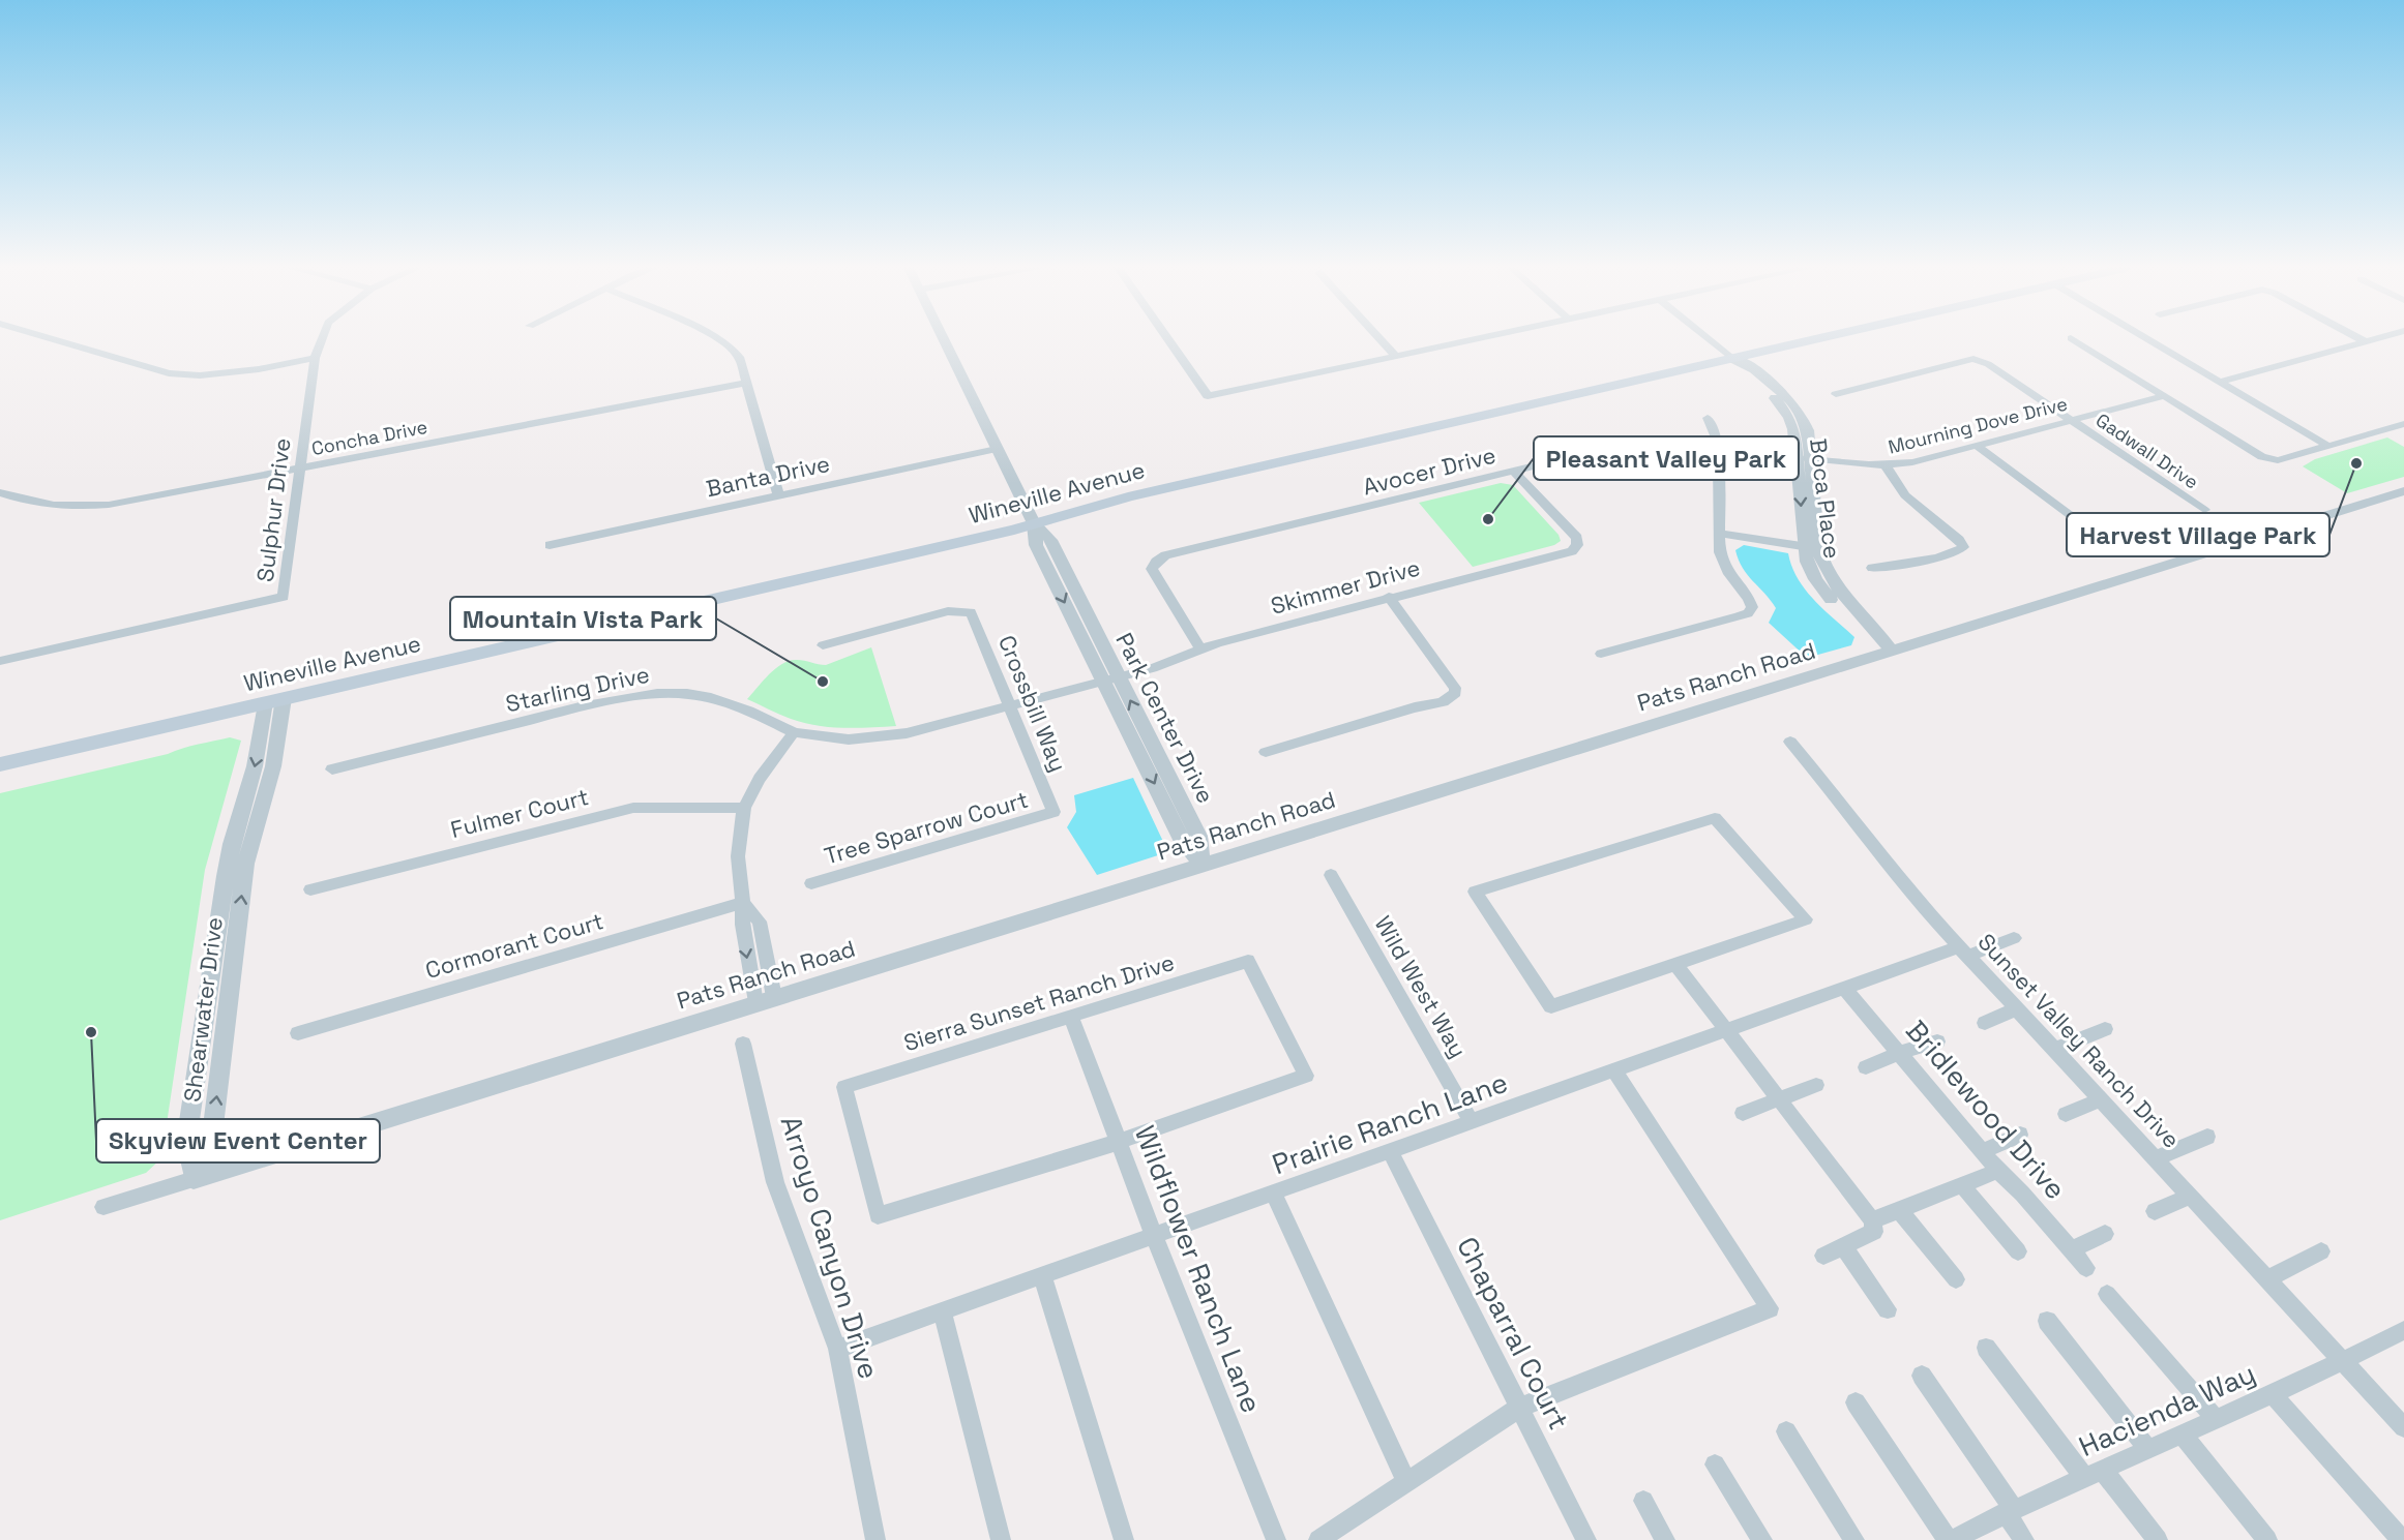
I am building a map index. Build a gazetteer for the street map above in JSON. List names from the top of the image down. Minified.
{"streets":{"main road":["Wineville Avenue"],"street":["Mourning Dove Drive","Concha Drive","Gadwall Drive","Avocer Drive","Banta Drive","Boca Place","Sulphur Drive","Skimmer Drive","Pats Ranch Road","Starling Drive","Crossbill Way","Park Center Drive","Fulmer Court","Tree Sparrow Court","Cormorant Court","Wild West Way","Sierra Sunset Ranch Drive","Shearwater Drive","Sunset Valley Ranch Drive","Bridlewood Drive","Prairie Ranch Lane","Arroyo Canyon Drive","Wildflower Ranch Lane","Chaparral Court","Hacienda Way"]},"crossings":[["Mourning Dove Drive","Gadwall Drive"],["Mourning Dove Drive","Boca Place"],["Concha Drive","Sulphur Drive"],["Avocer Drive","Skimmer Drive"],["Banta Drive","Park Center Drive"],["Wineville Avenue","Boca Place"],["Wineville Avenue","Park Center Drive"],["Wineville Avenue","Shearwater Drive"],["Boca Place","Pats Ranch Road"],["Skimmer Drive","Starling Drive"],["Skimmer Drive","Park Center Drive"],["Pats Ranch Road","Park Center Drive"],["Pats Ranch Road","Shearwater Drive"],["Starling Drive","Crossbill Way"],["Starling Drive","Park Center Drive"],["Crossbill Way","Tree Sparrow Court"],["Wild West Way","Prairie Ranch Lane"],["Sierra Sunset Ranch Drive","Wildflower Ranch Lane"],["Sunset Valley Ranch Drive","Prairie Ranch Lane"],["Sunset Valley Ranch Drive","Hacienda Way"],["Bridlewood Drive","Prairie Ranch Lane"],["Prairie Ranch Lane","Arroyo Canyon Drive"],["Prairie Ranch Lane","Wildflower Ranch Lane"],["Prairie Ranch Lane","Chaparral Court"]],"places":["Harvest Village Park","Pleasant Valley Park","Mountain Vista Park","Skyview Event Center"]}
